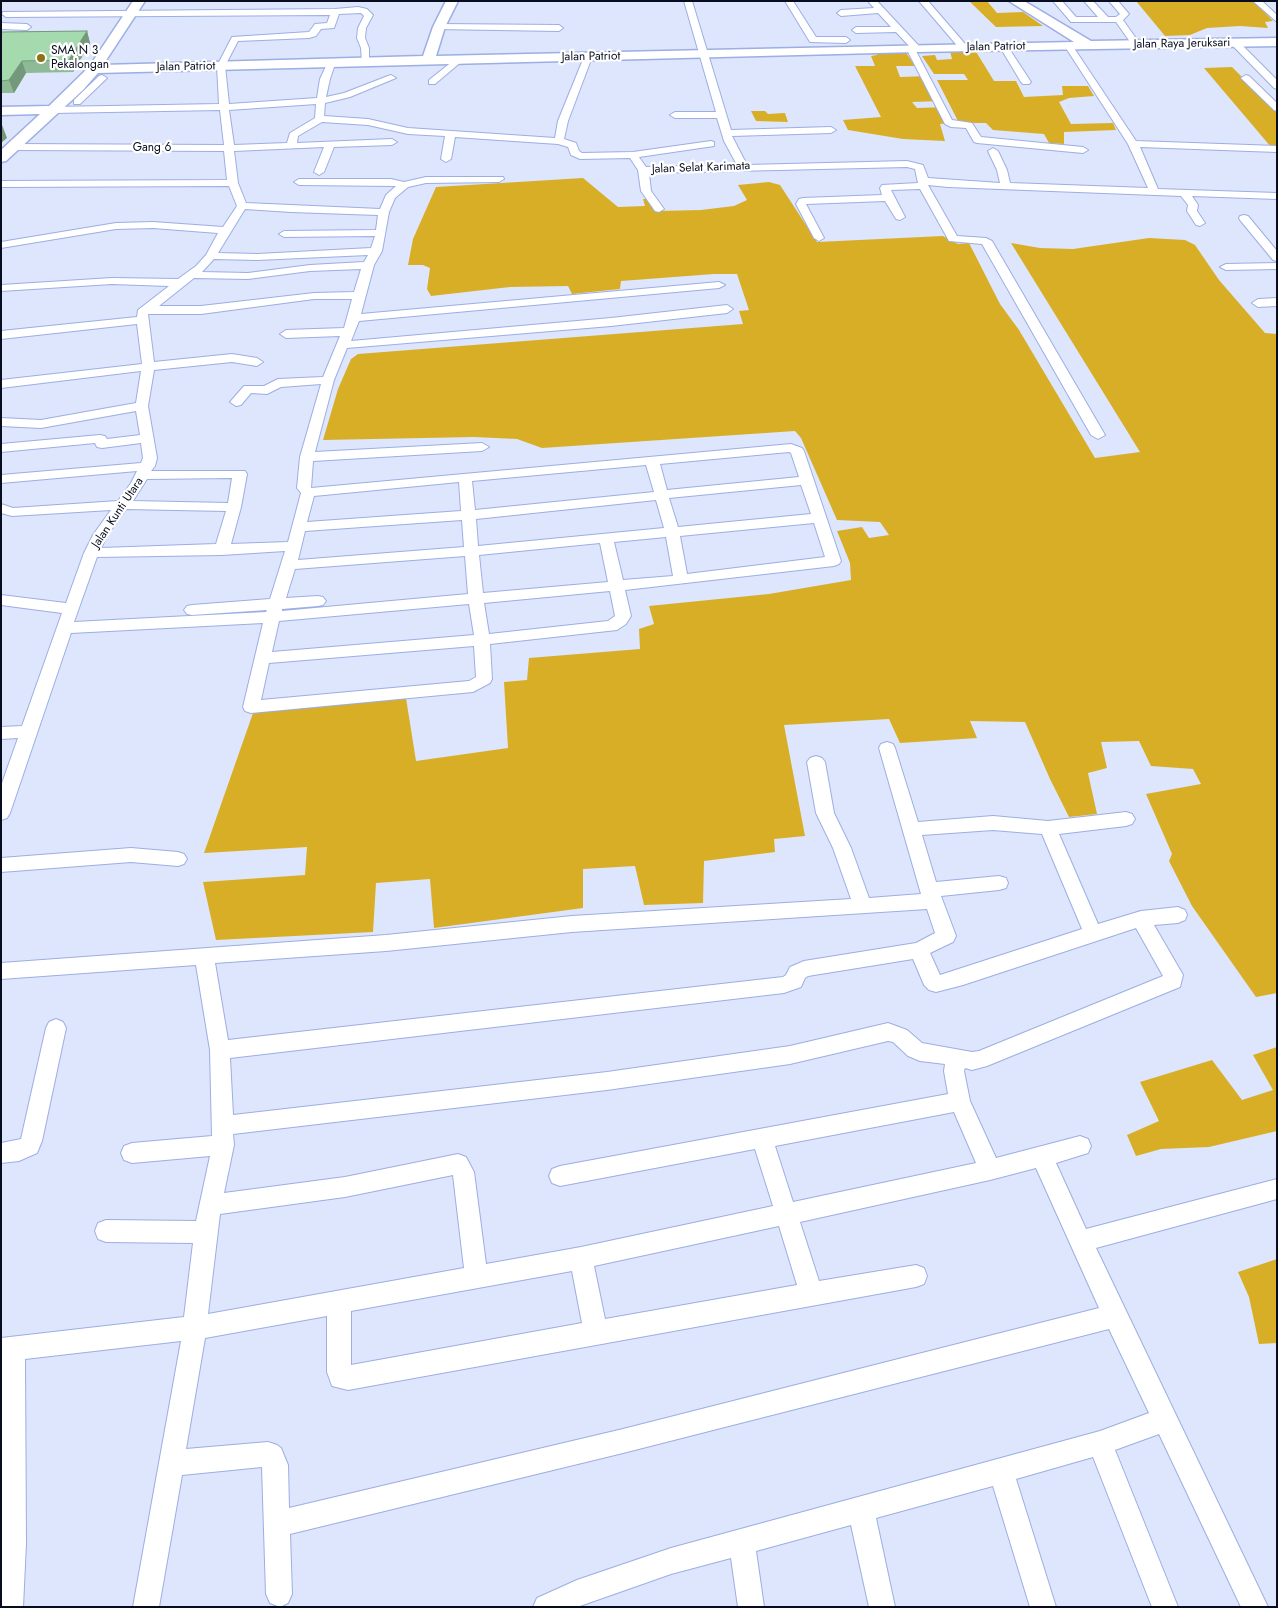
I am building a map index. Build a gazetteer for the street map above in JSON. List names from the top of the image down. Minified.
{"streets":{"street":["Jalan Raya Jeruksari","Jalan Patriot","Gang 6","Jalan Selat Karimata","Jalan Kunti Utara"]},"crossings":[["Jalan Raya Jeruksari","Jalan Patriot"]],"places":["SMA N 3 Pekalongan"]}
